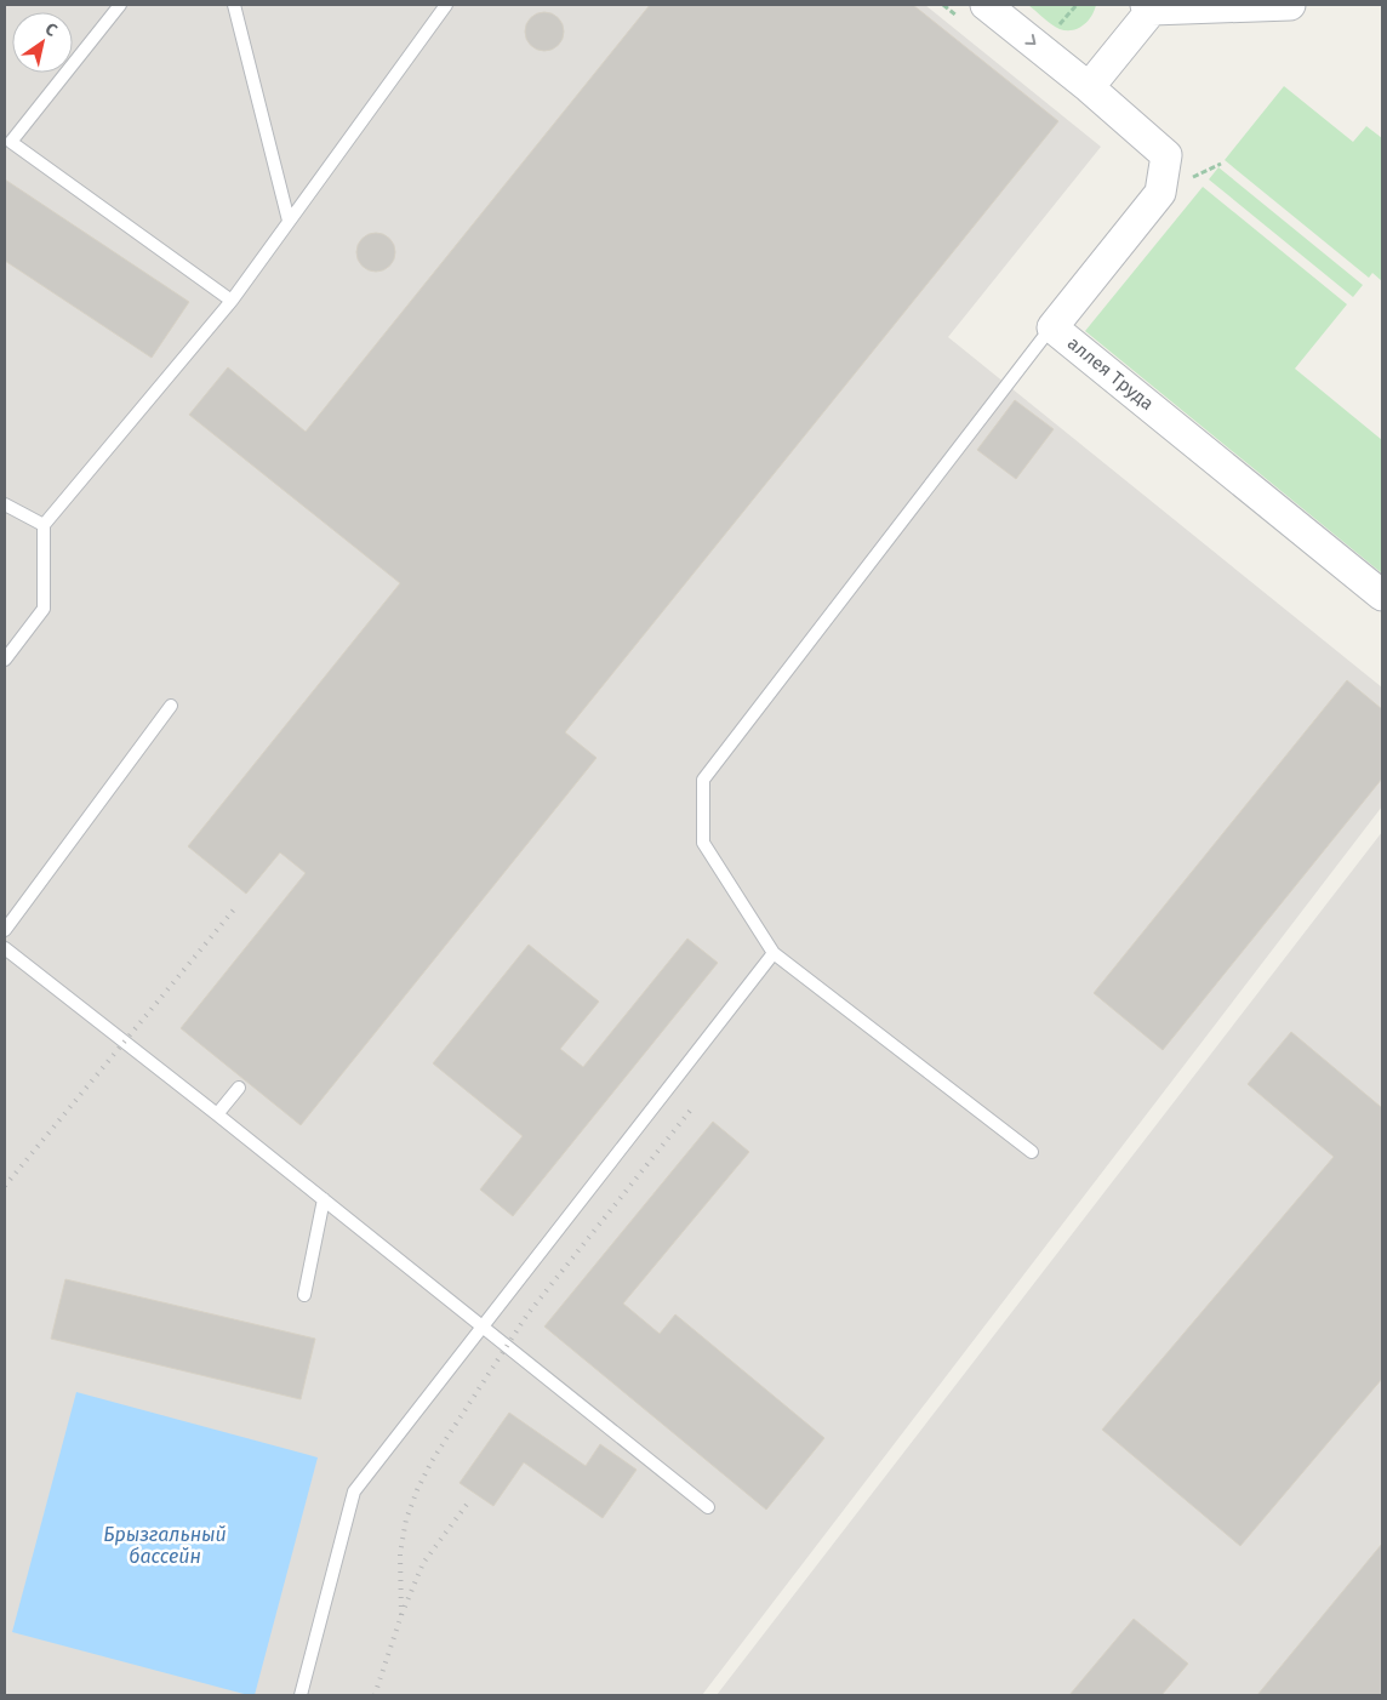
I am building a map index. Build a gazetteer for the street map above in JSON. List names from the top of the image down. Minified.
{"streets":{"street":["аллея Труда"]},"water":["Брызгальный бассейн"],"north":"top right"}
